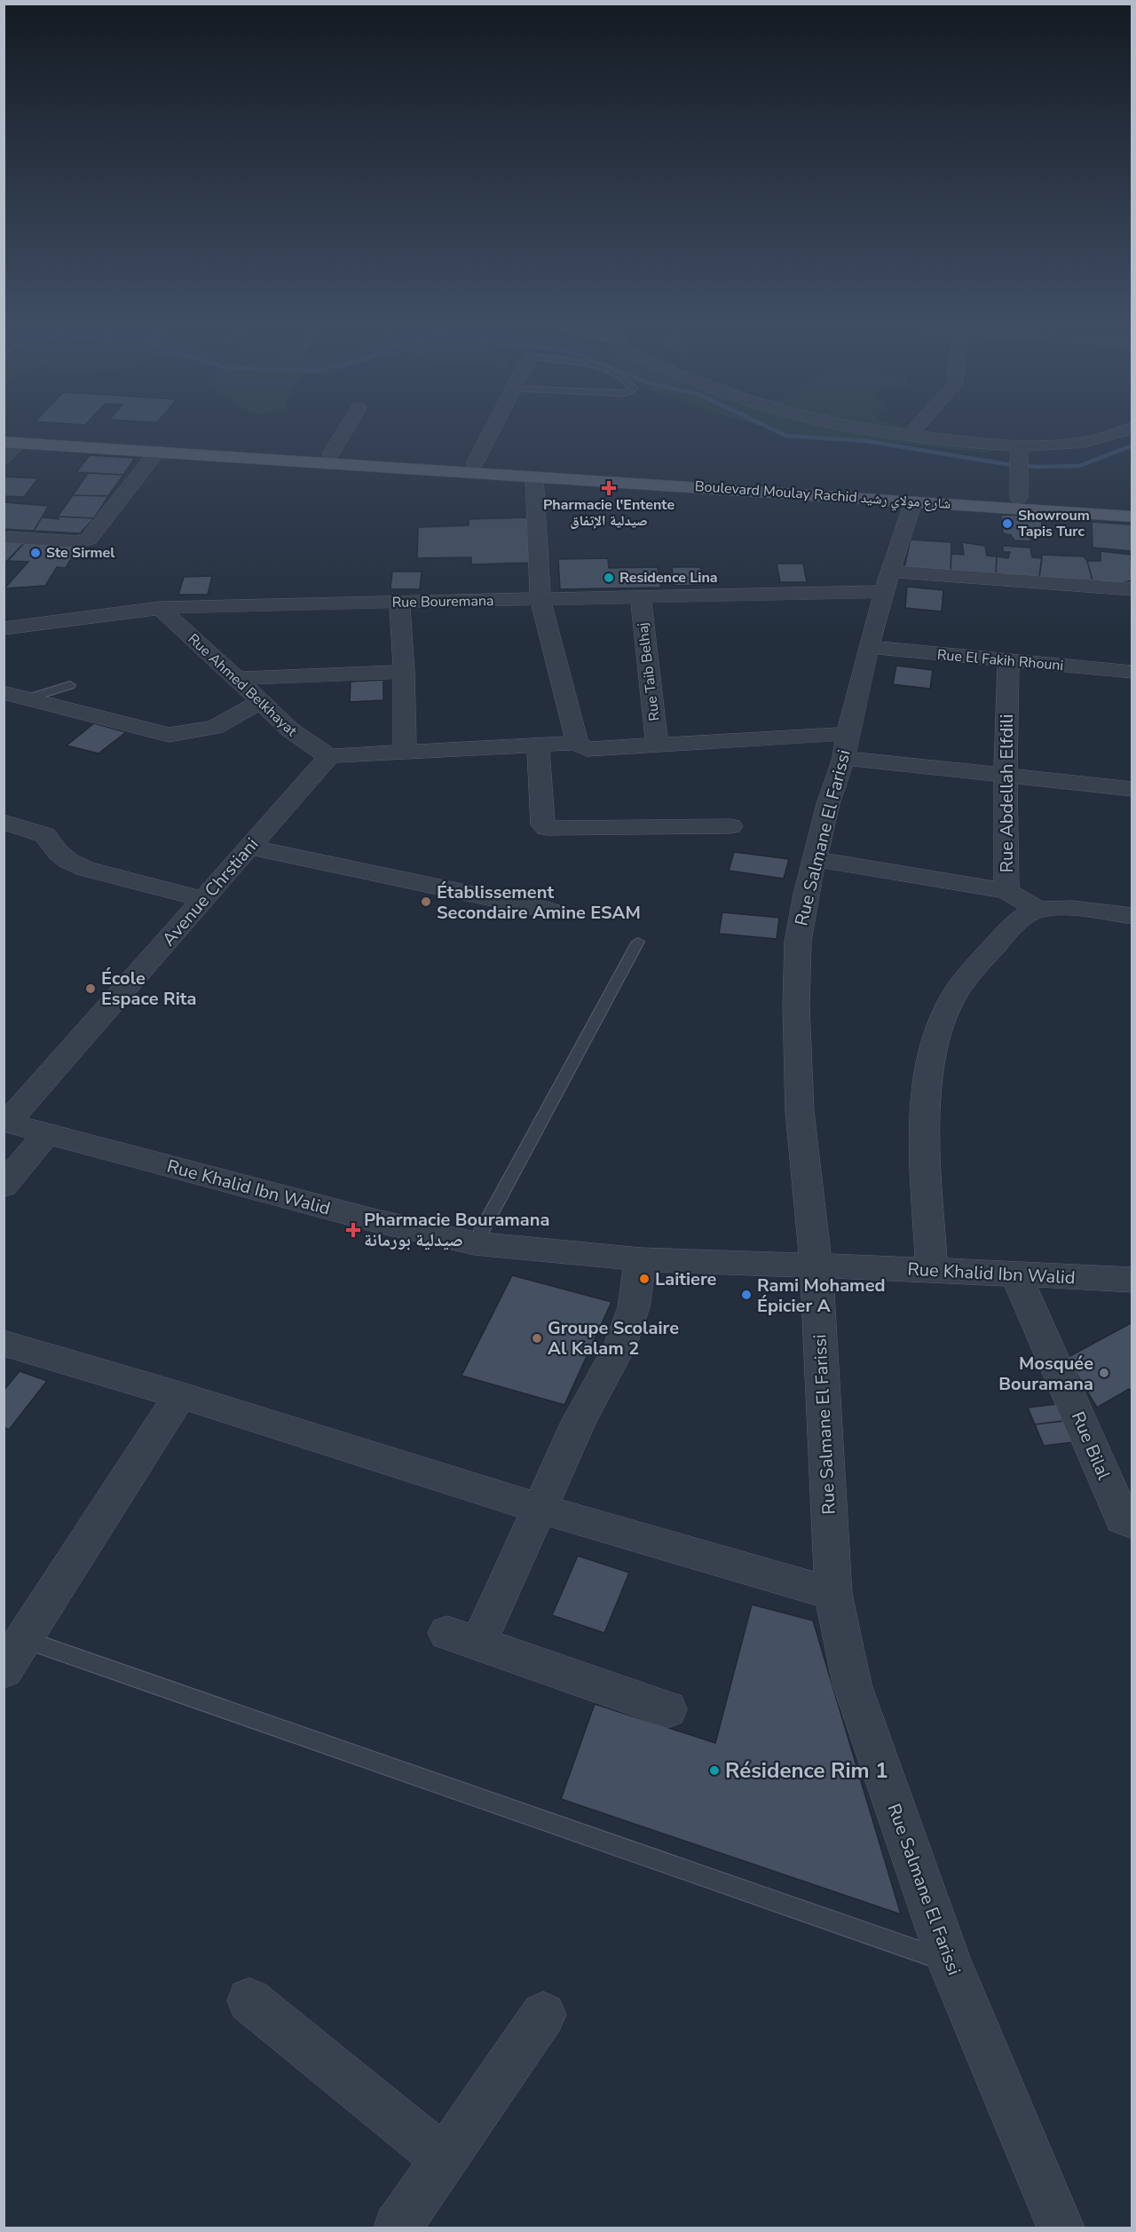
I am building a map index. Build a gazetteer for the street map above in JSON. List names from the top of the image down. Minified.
{"streets":{"main road":["Boulevard Moulay Rachid شارع مولاي رشيد"],"street":["Rue Bouremana","Rue El Fakih Rhouni","Rue Taib Belhaj","Rue Ahmed Belkhayat","Rue Abdellah Elfdili","Rue Salmane El Farissi","Avenue Chrstiani","Rue Khalid Ibn Walid","Rue Bilal"]},"crossings":[["Boulevard Moulay Rachid شارع مولاي رشيد","Rue Salmane El Farissi"],["Rue Bouremana","Rue Taib Belhaj"],["Rue Bouremana","Rue Ahmed Belkhayat"],["Rue Bouremana","Rue Salmane El Farissi"],["Rue El Fakih Rhouni","Rue Abdellah Elfdili"],["Rue El Fakih Rhouni","Rue Salmane El Farissi"],["Rue Ahmed Belkhayat","Avenue Chrstiani"],["Rue Abdellah Elfdili","Rue Salmane El Farissi"],["Rue Salmane El Farissi","Rue Khalid Ibn Walid"],["Avenue Chrstiani","Rue Khalid Ibn Walid"],["Rue Khalid Ibn Walid","Rue Bilal"]],"places":{"health":["Pharmacie l'Entente صيدلية الإتفاق","Pharmacie Bouramana صيدلية بورمانة"],"other":["Showroum Tapis Turc","Ste Sirmel","Residence Lina","Établissement Secondaire Amine ESAM","École Espace Rita","Laitiere","Rami Mohamed Épicier A","Groupe Scolaire Al Kalam 2","Mosquée Bouramana","Résidence Rim 1"]}}
